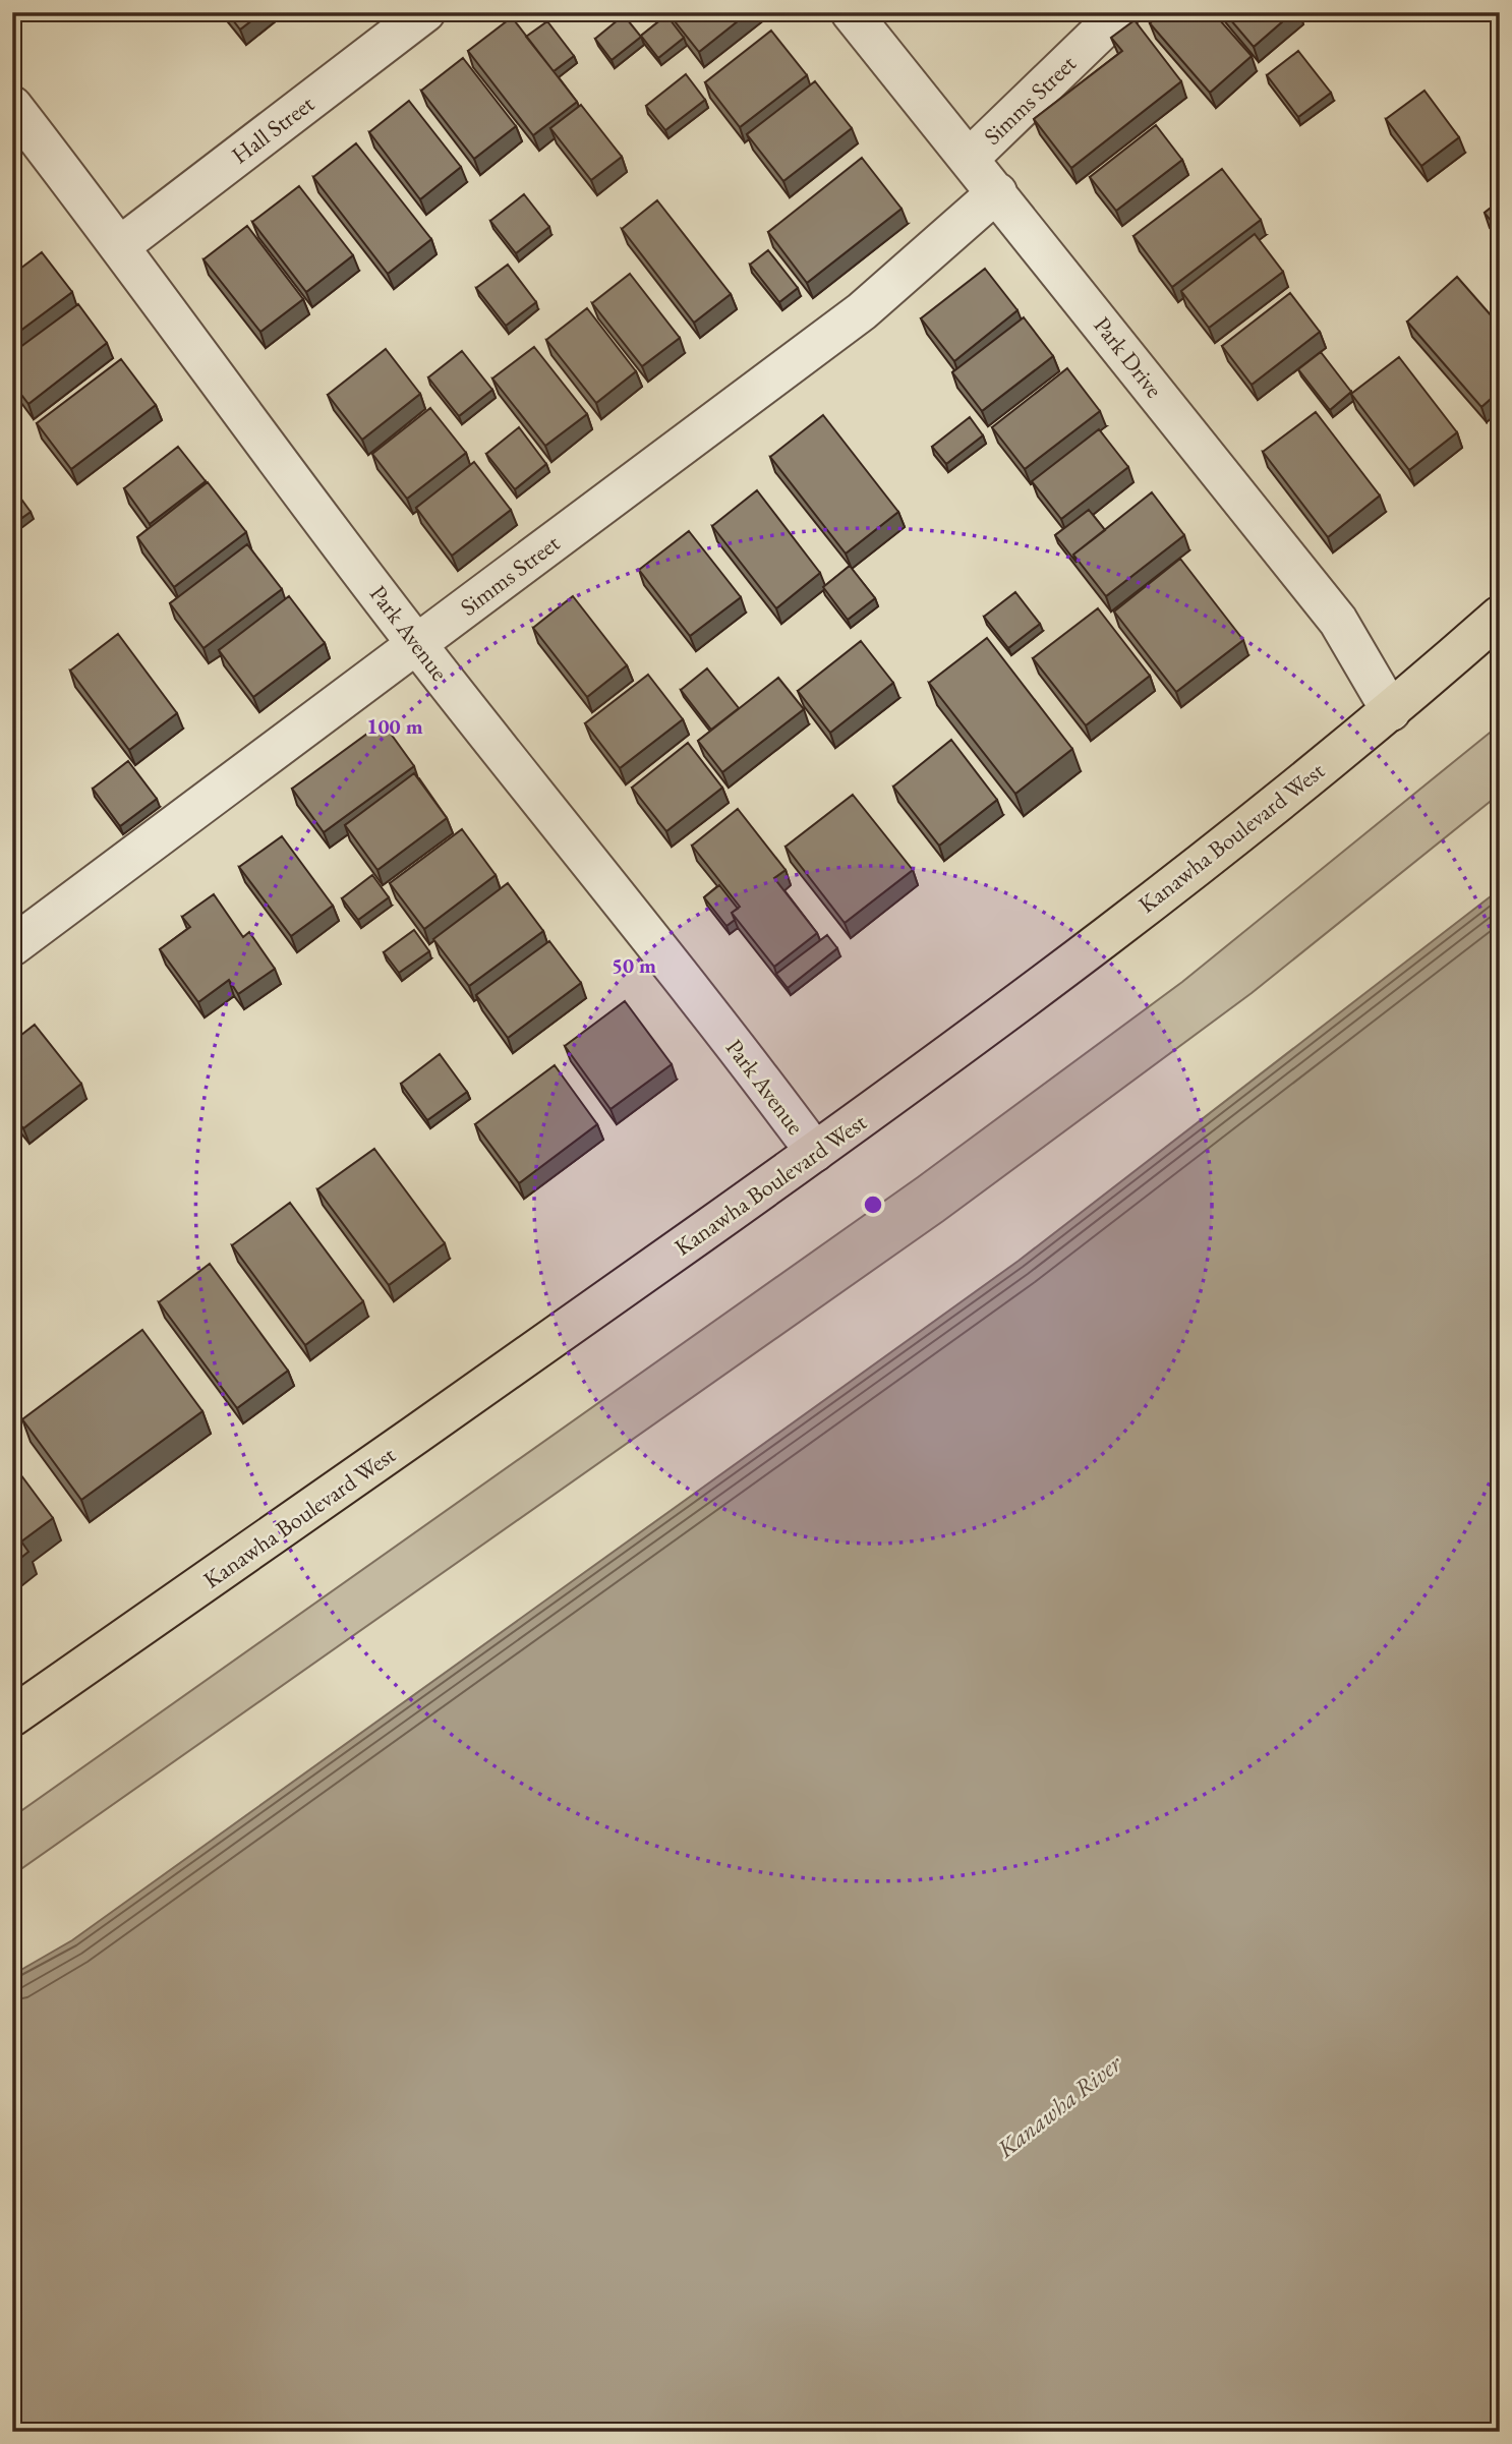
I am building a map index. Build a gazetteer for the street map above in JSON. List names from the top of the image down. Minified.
{"streets":{"main road":["Kanawha Boulevard West"],"street":["Simms Street","Hall Street","Park Drive","Park Avenue"]},"crossings":[["Simms Street","Park Drive"],["Simms Street","Park Avenue"],["Hall Street","Park Avenue"],["Park Drive","Kanawha Boulevard West"],["Park Avenue","Kanawha Boulevard West"]],"water":["Kanawha River"],"rings":["100 m","50 m"]}
